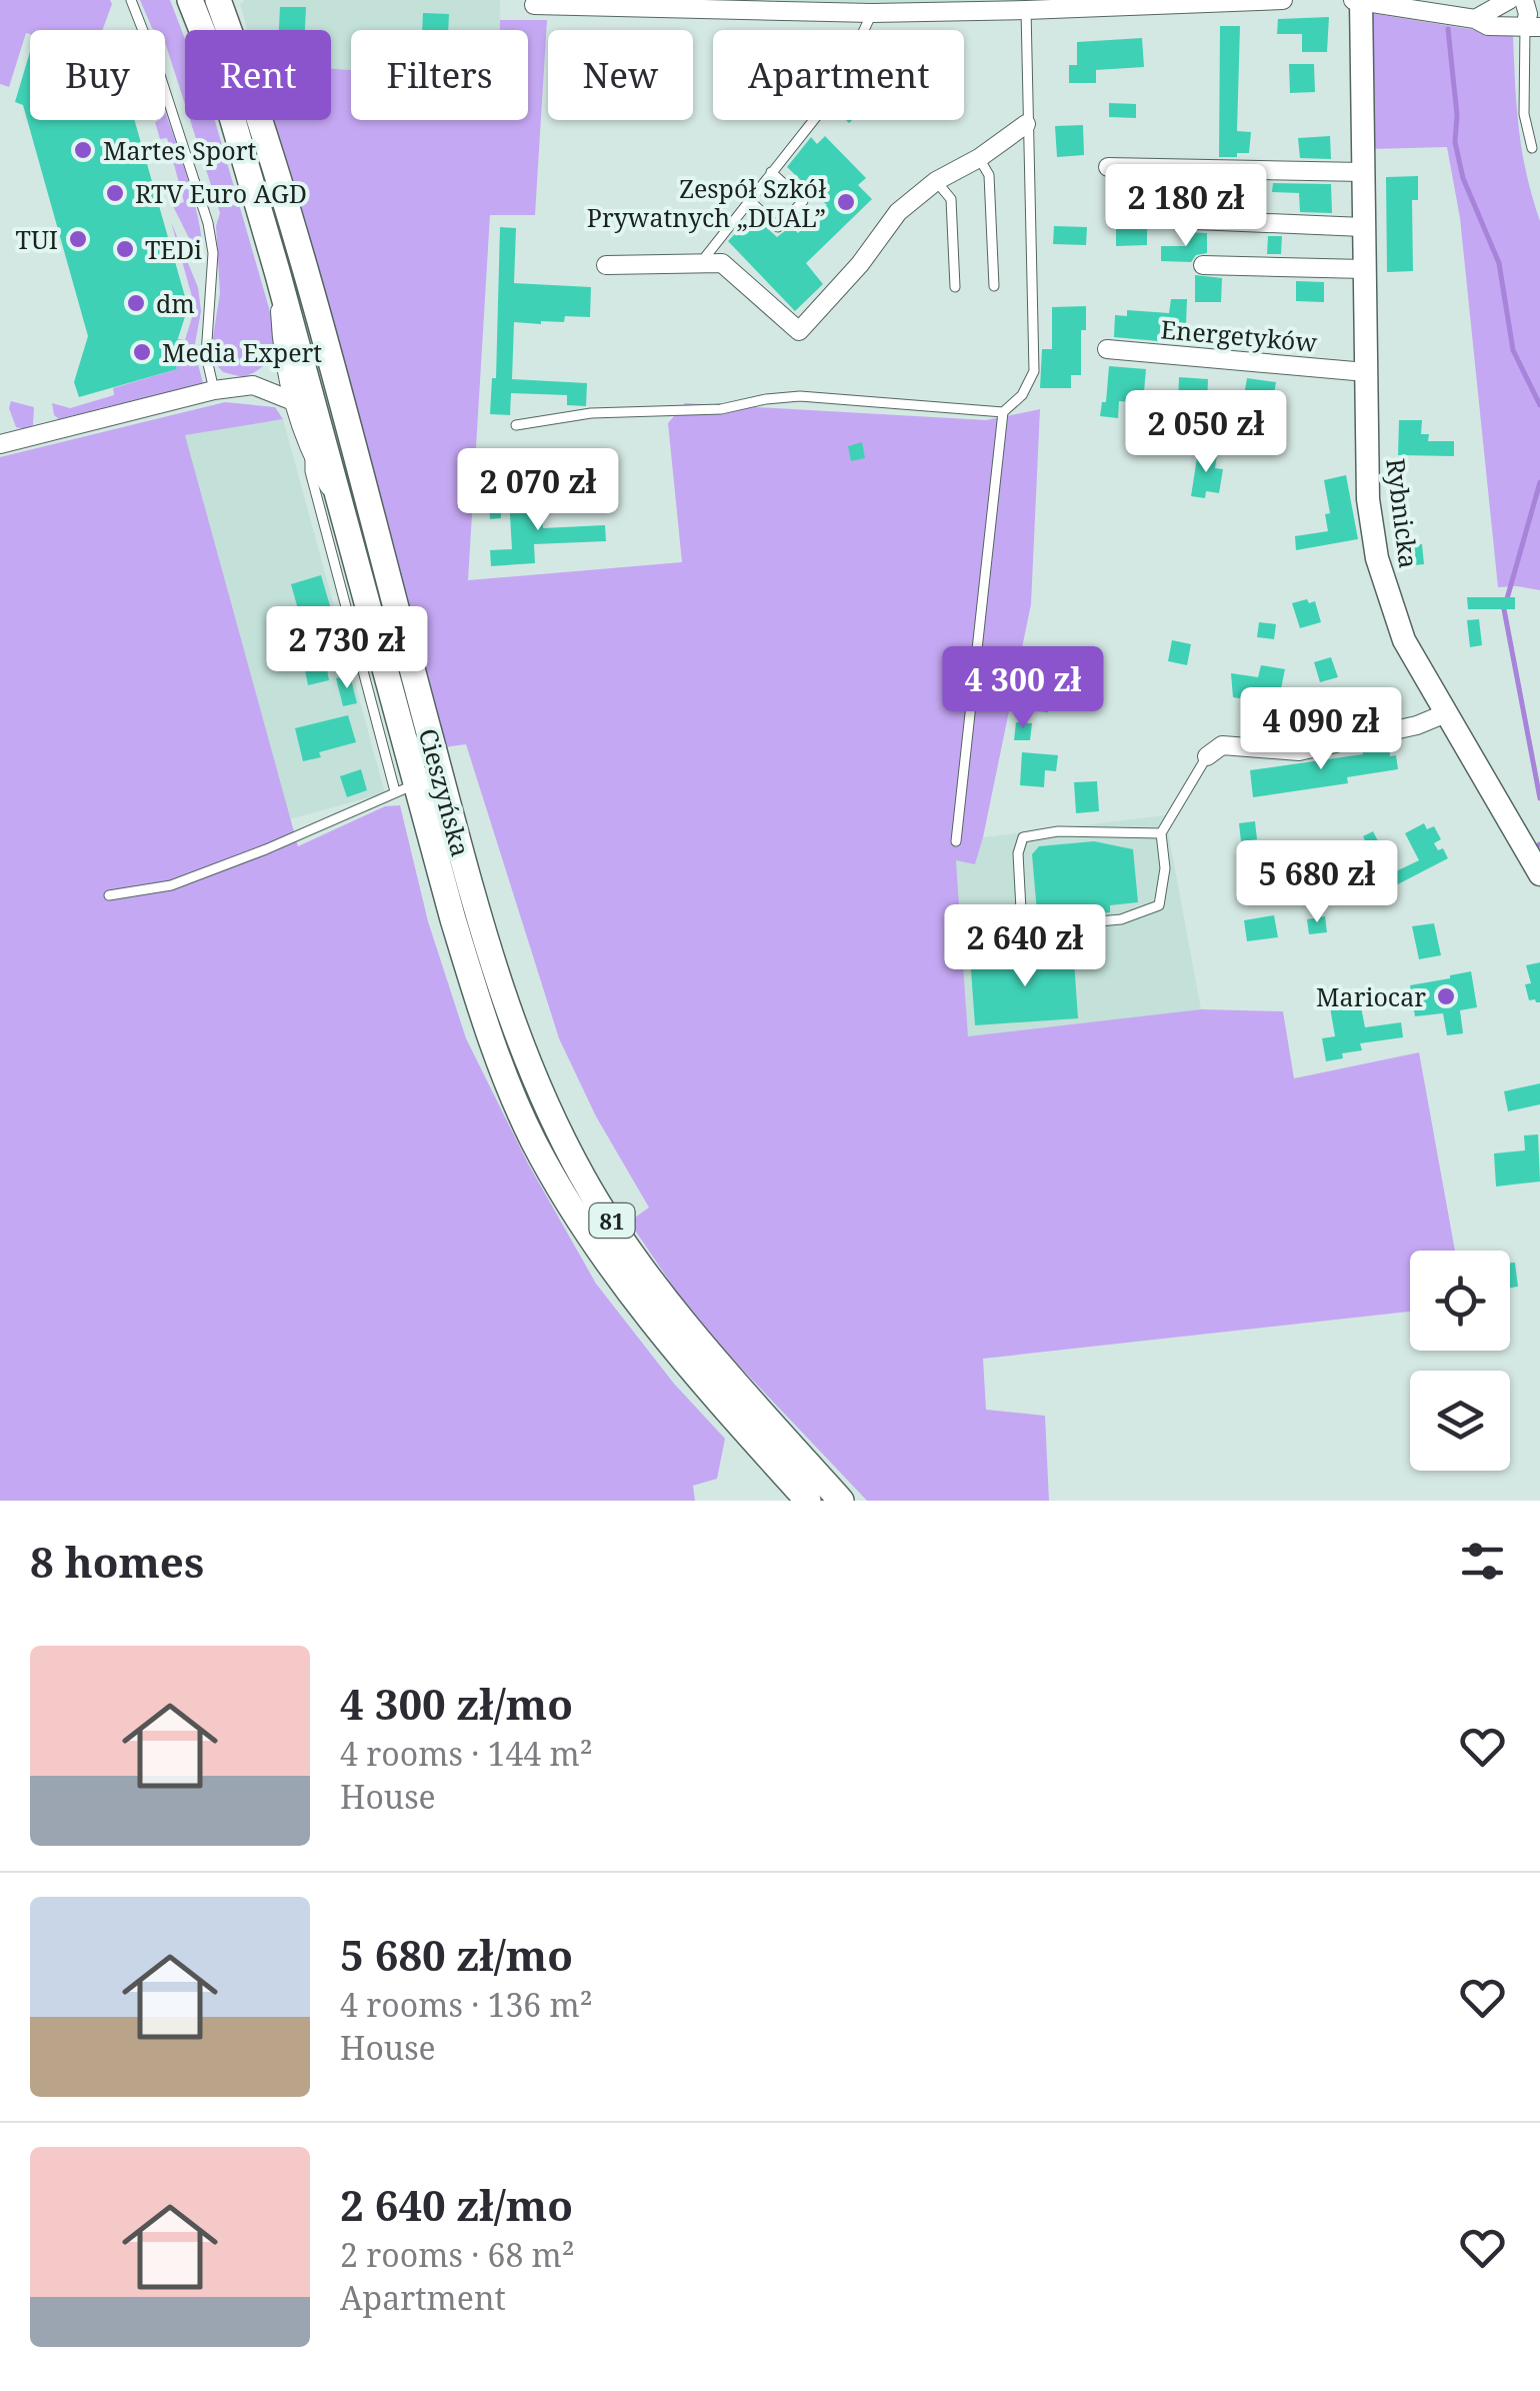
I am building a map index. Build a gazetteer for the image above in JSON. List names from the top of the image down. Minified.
{"streets":{"main road":["Cieszyńska","81"],"street":["Energetyków","Rybnicka"]},"crossings":[["Energetyków","Rybnicka"]],"places":["Martes Sport","RTV Euro AGD","Zespół Szkół Prywatnych „DUAL”","TUI","TEDi","dm","Media Expert","Mariocar"],"page":{"chip":["Buy","Rent","Filters","New","Apartment"],"price":["2 180 zł","2 050 zł","2 070 zł","2 730 zł","4 300 zł","4 090 zł","5 680 zł","2 640 zł"],"heading":"8 homes","list":[{"name":"4 300 zł/mo","note":"4 rooms · 144 m² · House"},{"name":"5 680 zł/mo","note":"4 rooms · 136 m² · House"},{"name":"2 640 zł/mo","note":"2 rooms · 68 m² · Apartment"}]}}
